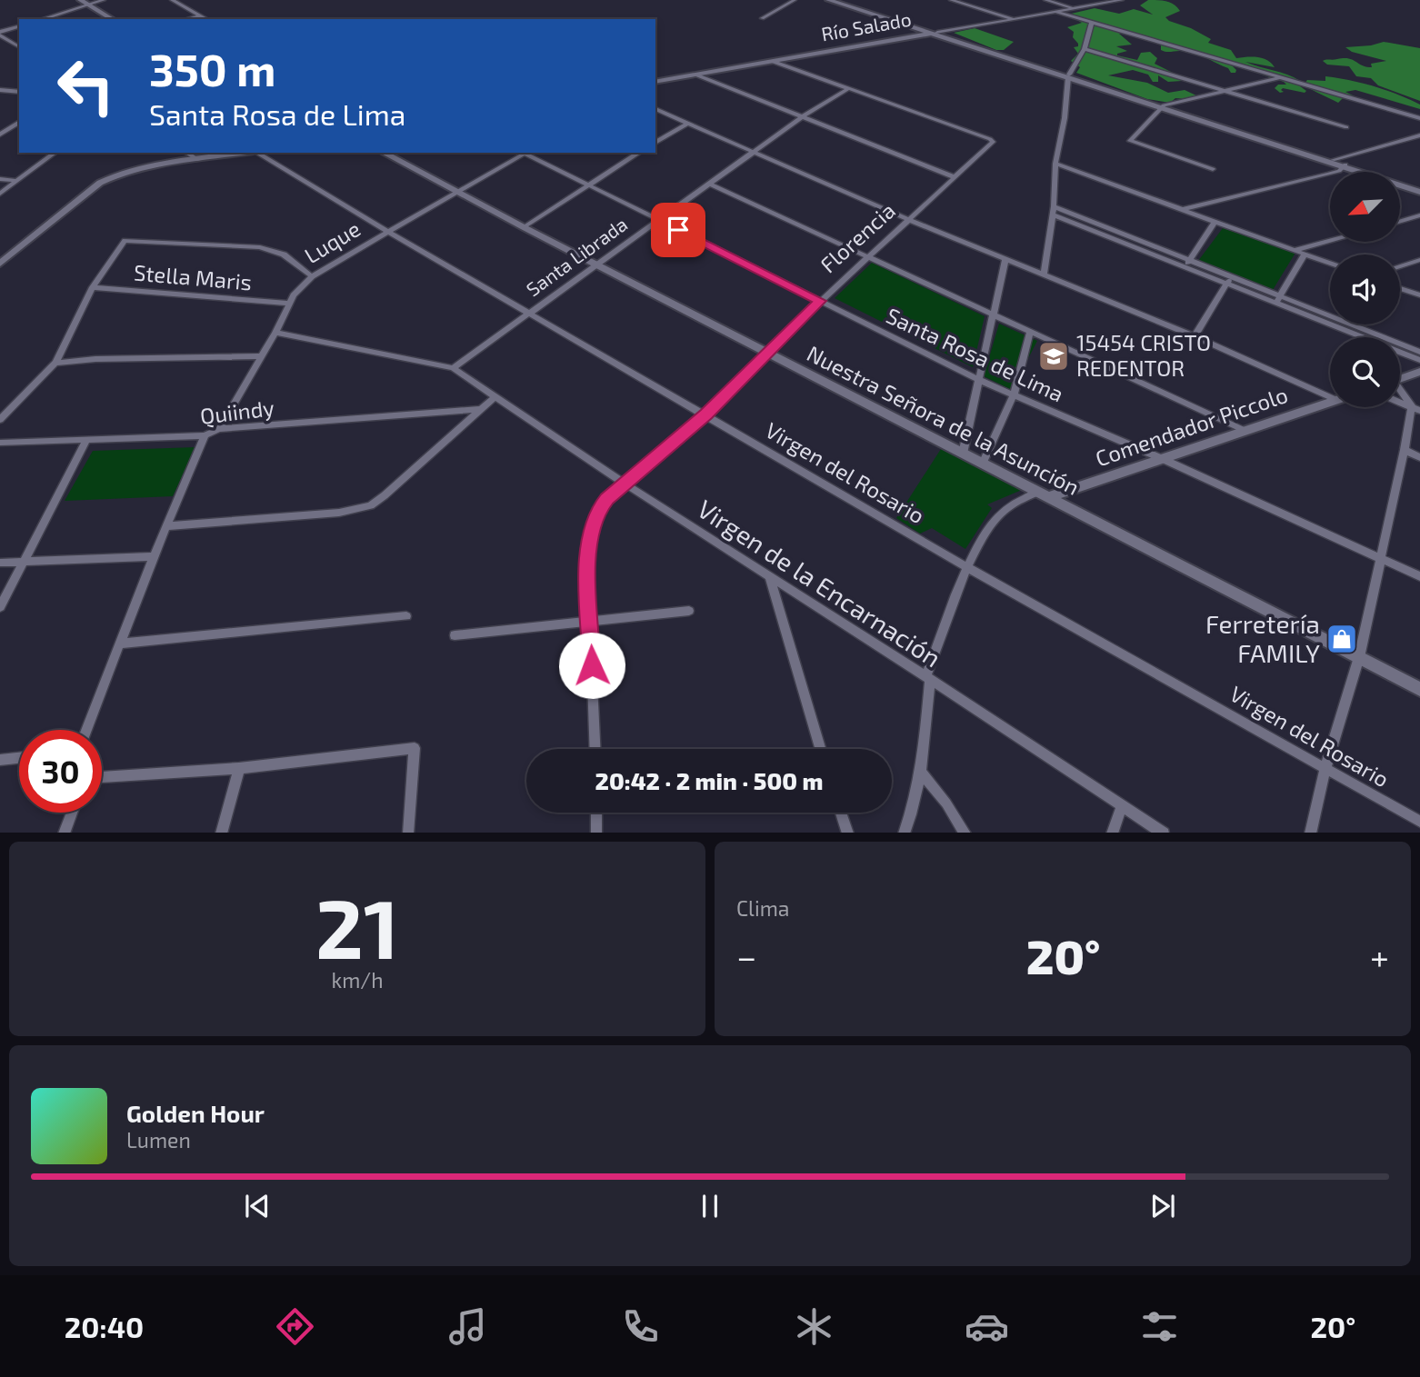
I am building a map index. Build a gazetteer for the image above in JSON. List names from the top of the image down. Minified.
{"streets":{"street":["Río Salado","Florencia","Luque","Santa Librada","Stella Maris","Santa Rosa de Lima","Quiindy","Nuestra Señora de la Asunción","Comendador Piccolo","Virgen del Rosario","Virgen de la Encarnación"]},"crossings":[["Florencia","Santa Librada"],["Florencia","Santa Rosa de Lima"],["Florencia","Nuestra Señora de la Asunción"],["Florencia","Virgen del Rosario"],["Florencia","Virgen de la Encarnación"],["Luque","Stella Maris"],["Luque","Quiindy"],["Luque","Nuestra Señora de la Asunción"],["Luque","Virgen del Rosario"],["Santa Librada","Santa Rosa de Lima"],["Santa Librada","Nuestra Señora de la Asunción"],["Santa Librada","Virgen del Rosario"],["Santa Librada","Virgen de la Encarnación"],["Santa Rosa de Lima","Comendador Piccolo"],["Nuestra Señora de la Asunción","Comendador Piccolo"]],"places":{"school or university":["15454 CRISTO REDENTOR"],"shop":["Ferretería FAMILY"]},"north":"bottom left","page":{"turn":["350 m","Santa Rosa de Lima"],"limit":"30","trip":"20:42 · 2 min · 500 m","tile":[["21","km/h"],"Clima"],"heat":["−","20°","+"],"song":["Golden Hour","Lumen"],"tabs":["20:40","20°"]}}
